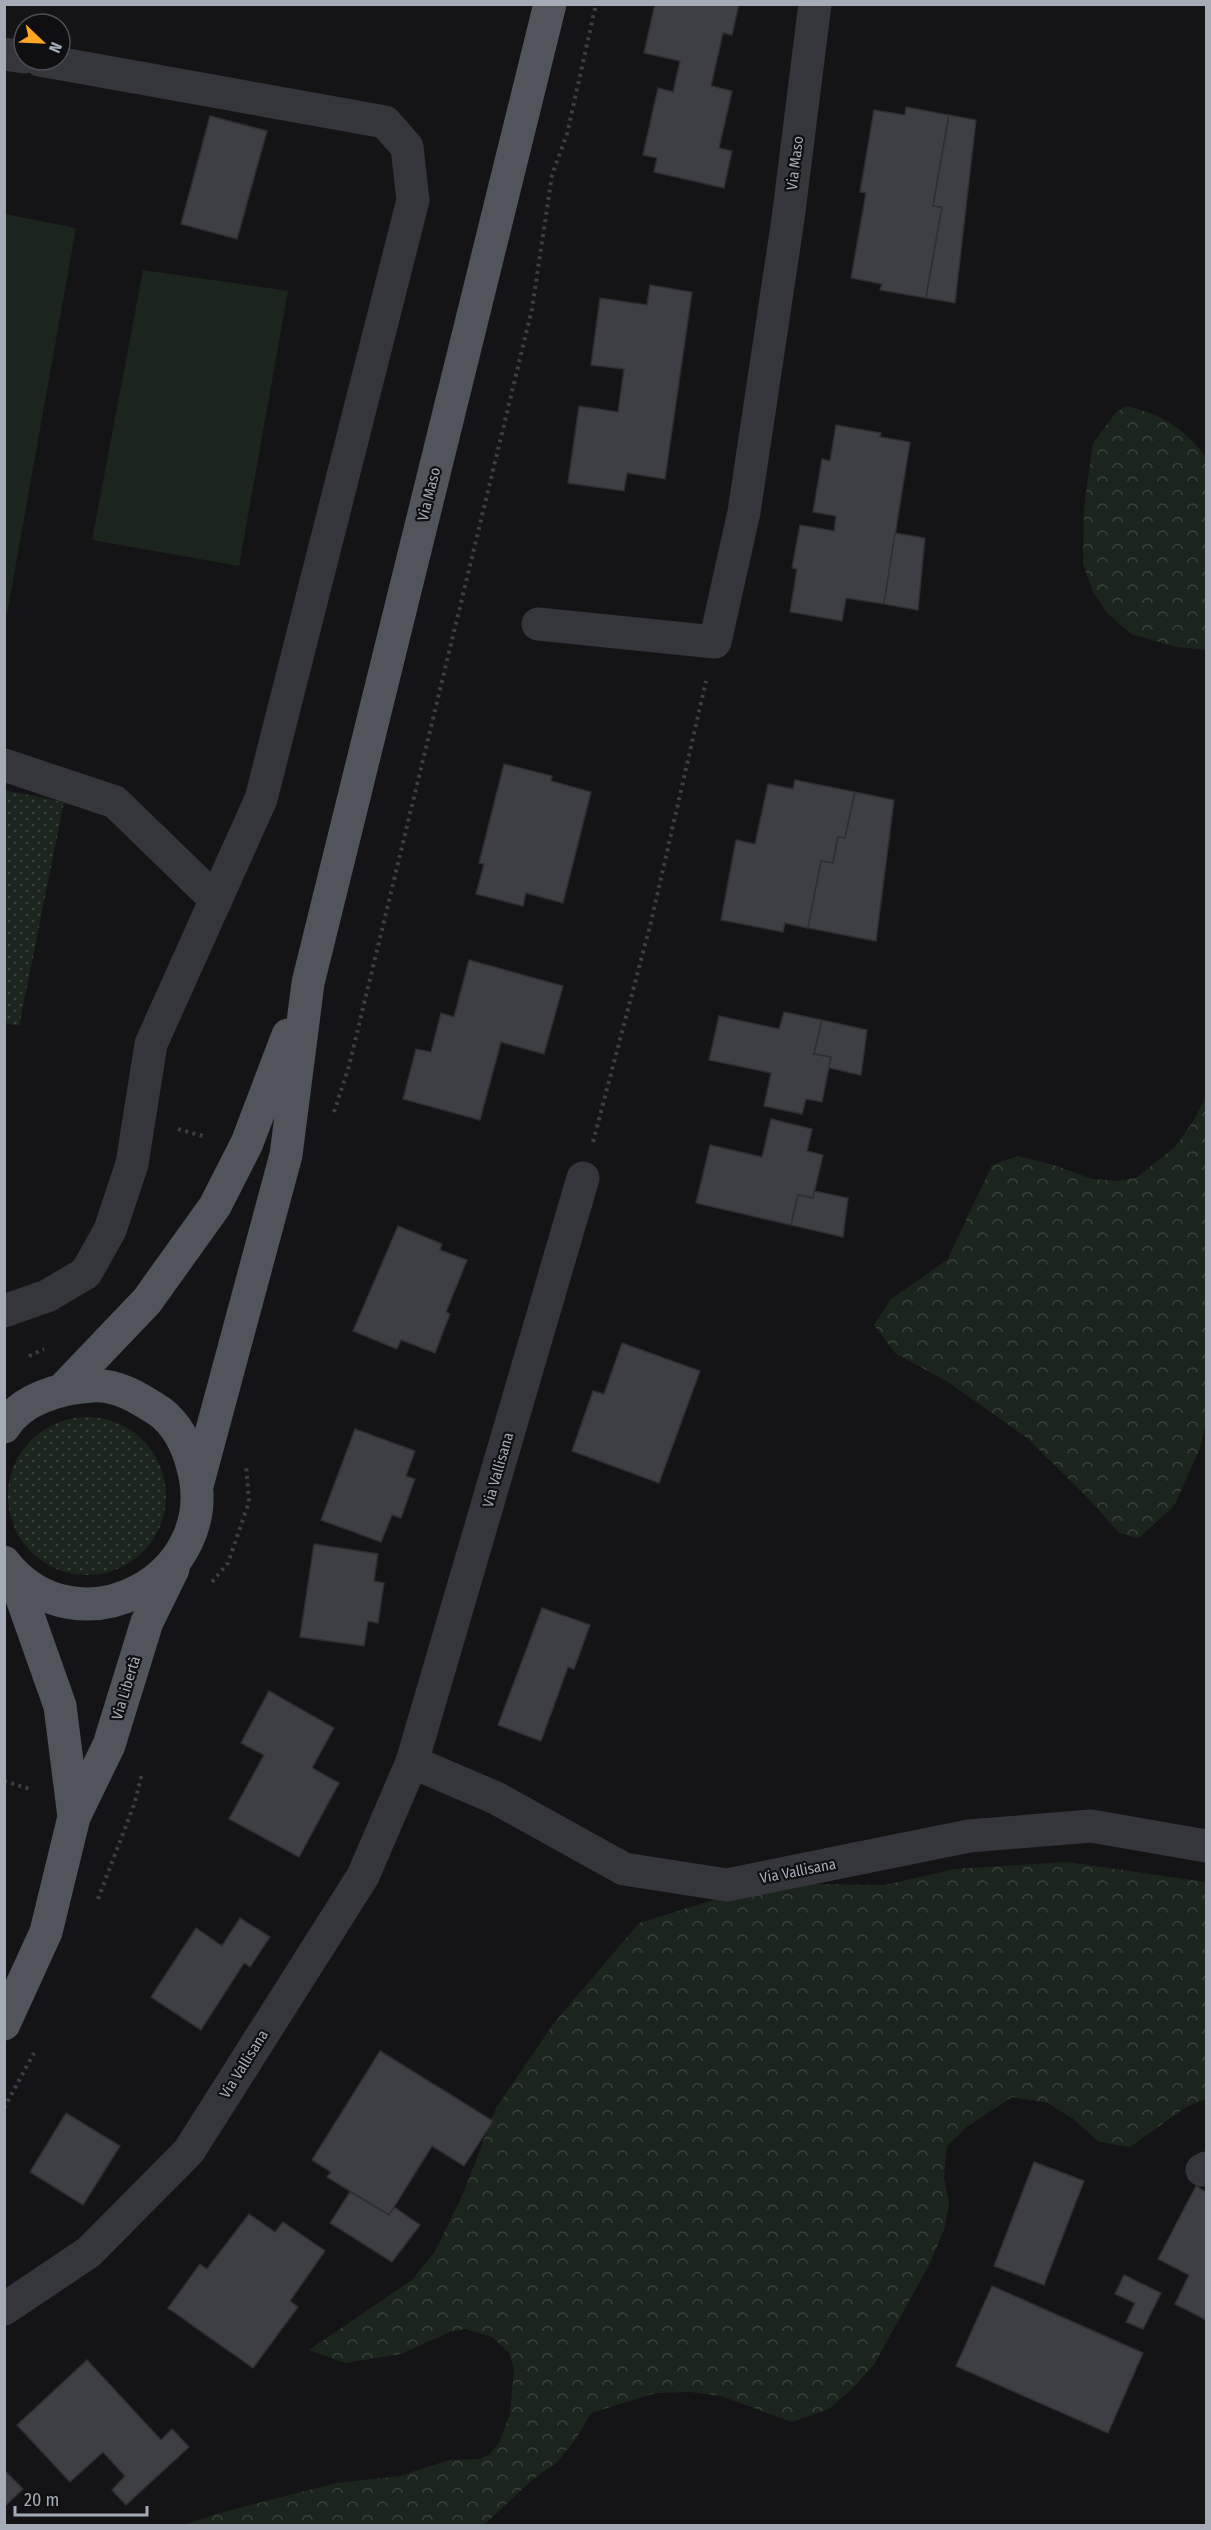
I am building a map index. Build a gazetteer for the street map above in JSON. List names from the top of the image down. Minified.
{"streets":{"main road":["Via Maso","Via Libertà"],"street":["Via Vallisana"]},"scale_bar":"20 m","north":"bottom right"}
